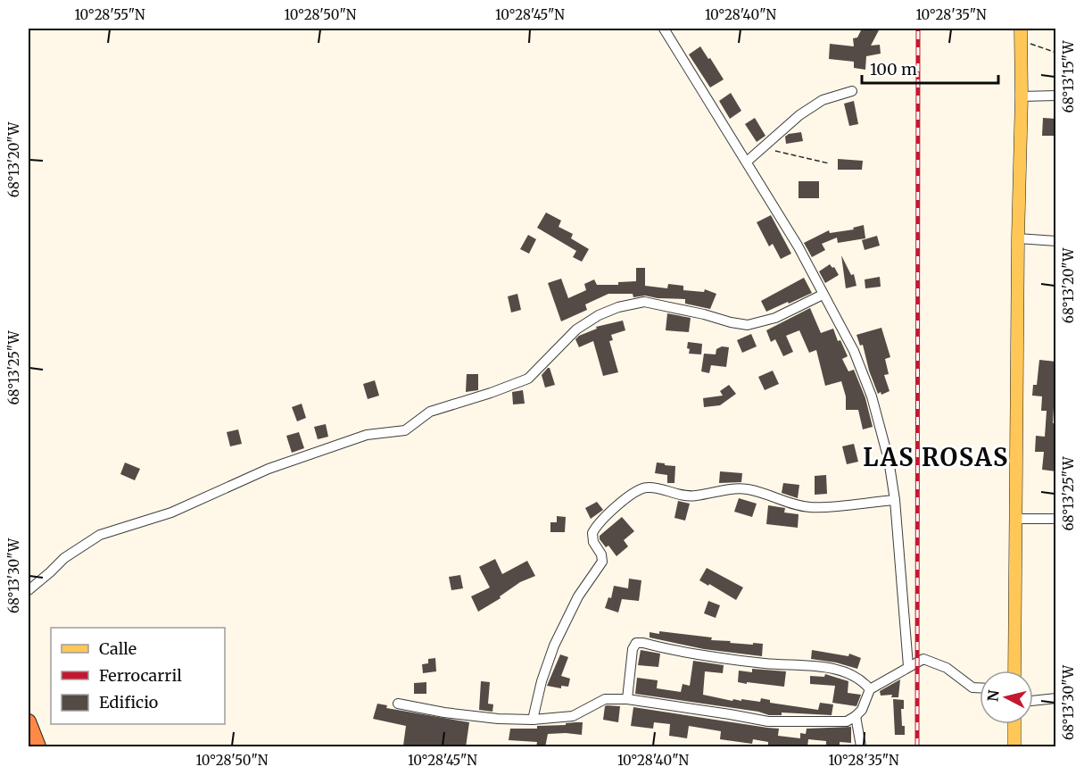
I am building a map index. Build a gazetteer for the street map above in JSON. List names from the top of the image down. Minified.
{"districts":["LAS ROSAS"],"legend":["Calle","Ferrocarril","Edificio"],"scale_bar":"100 m","north":"left","coordinates":["10°28'55\"N","10°28'50\"N","10°28'45\"N","10°28'40\"N","10°28'35\"N","68°13'15\"W","68°13'20\"W","68°13'25\"W","68°13'30\"W"]}
